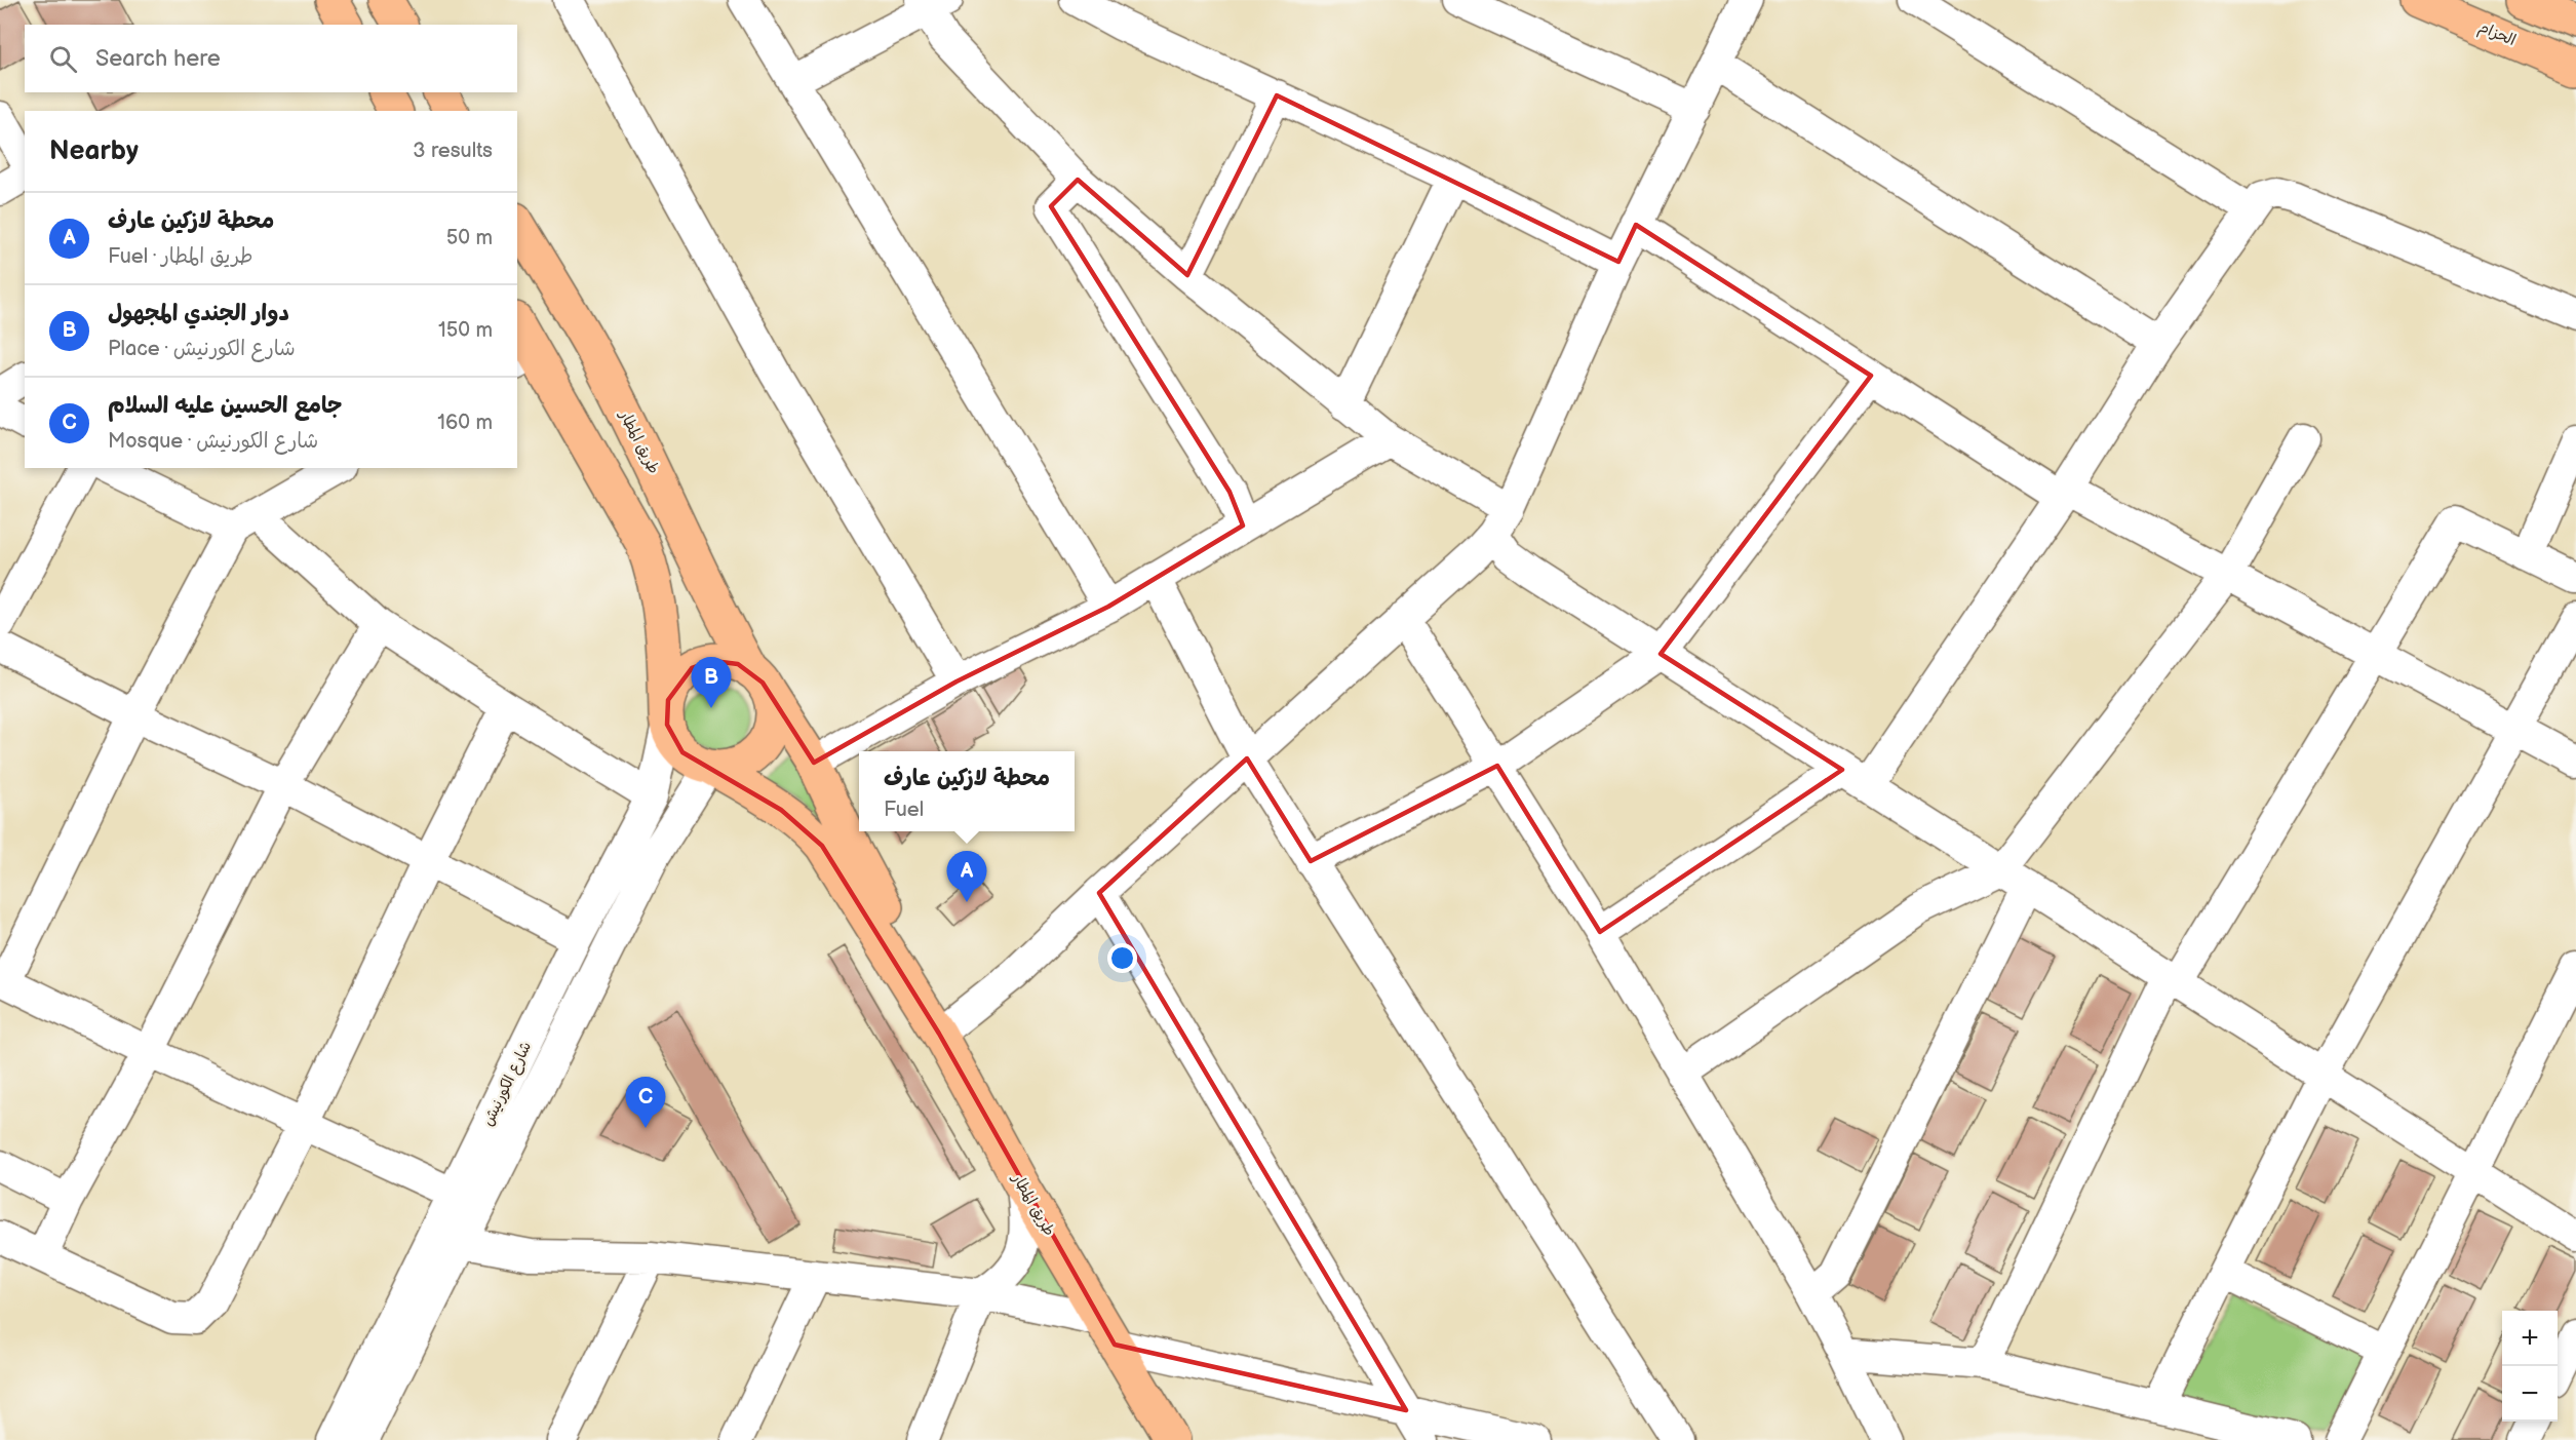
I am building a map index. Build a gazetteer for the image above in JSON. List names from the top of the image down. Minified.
{"streets":{"main road":["الحزام","طريق المطار"],"street":["شارع الكورنيش"]},"crossings":[["طريق المطار","شارع الكورنيش"]],"page":{"search":"Search here","heading":["Nearby","3 results"],"list":[{"mark":"A","name":"محطة لازكين عارف","note":"Fuel · طريق المطار","value":"50 m"},{"mark":"B","name":"دوار الجندي المجهول","note":"Place · شارع الكورنيش","value":"150 m"},{"mark":"C","name":"جامع الحسين عليه السلام","note":"Mosque · شارع الكورنيش","value":"160 m"}],"pins":["B","A","C"],"popup":["محطة لازكين عارف","Fuel"],"map_buttons":["+","−"]}}
